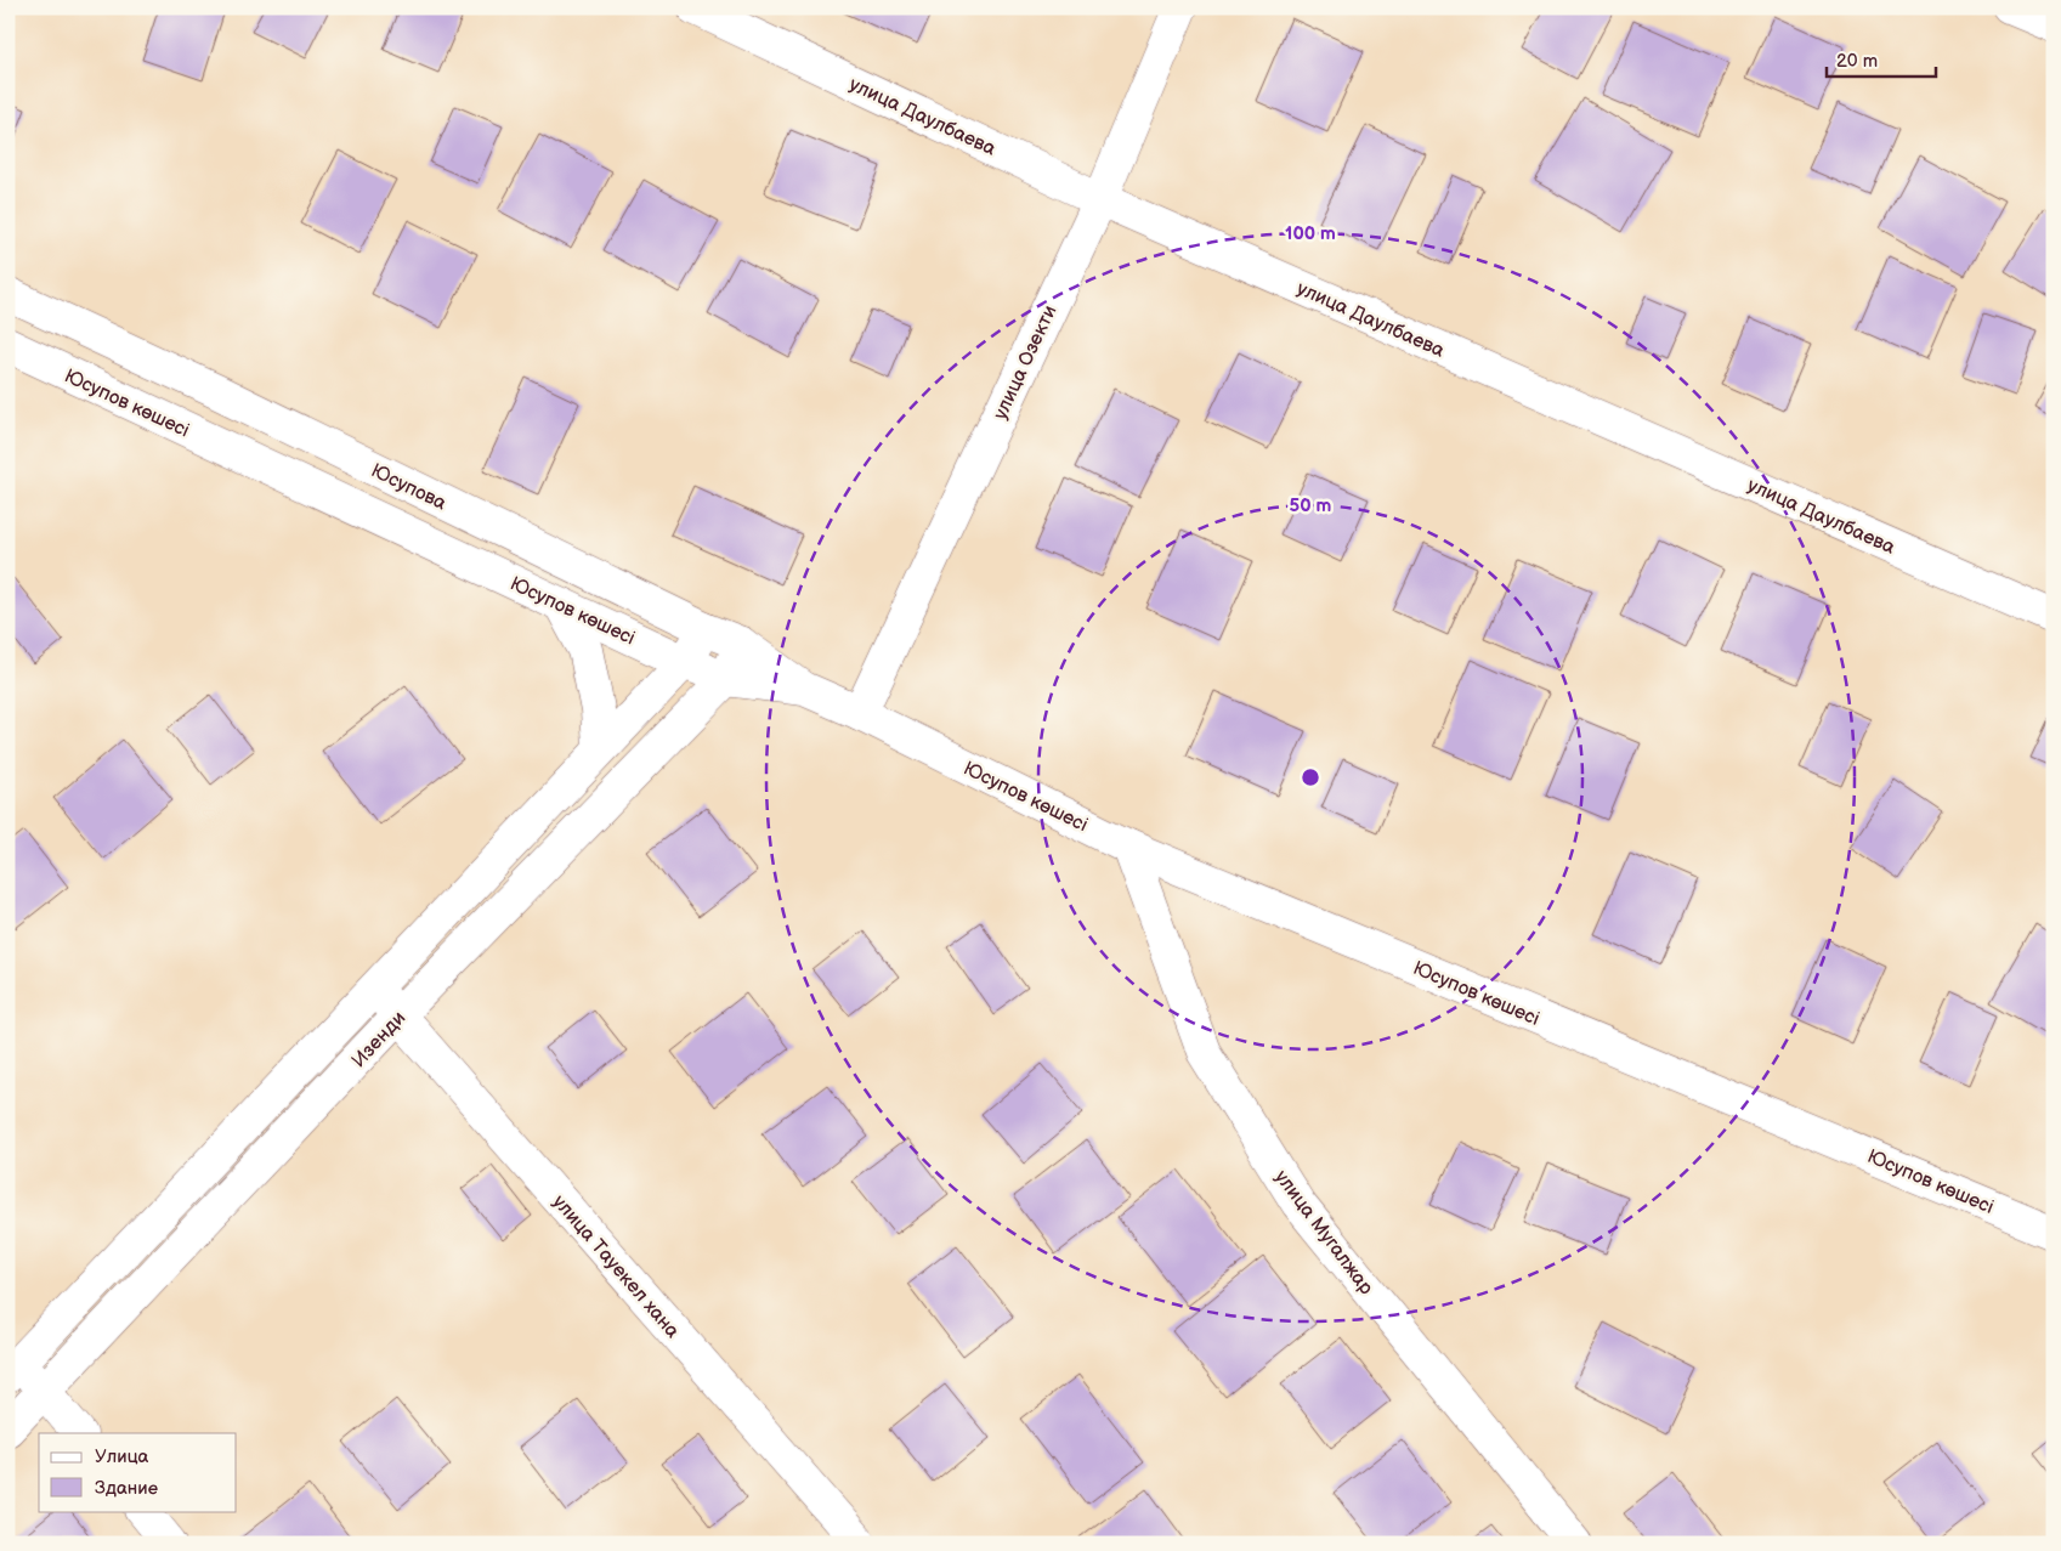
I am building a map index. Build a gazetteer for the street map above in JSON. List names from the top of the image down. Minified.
{"streets":{"street":["улица Даулбаева","улица Озекти","Юсупов көшесі","Юсупова","Изенди","улица Мугалжар","улица Тауекел хана"]},"crossings":[["улица Даулбаева","улица Озекти"],["улица Озекти","Юсупов көшесі"],["Юсупов көшесі","Юсупова"],["Юсупов көшесі","Изенди"],["Юсупов көшесі","улица Мугалжар"],["Юсупова","Изенди"],["Изенди","улица Тауекел хана"]],"legend":["Улица","Здание"],"scale_bar":"20 m","rings":["100 m","50 m"]}
